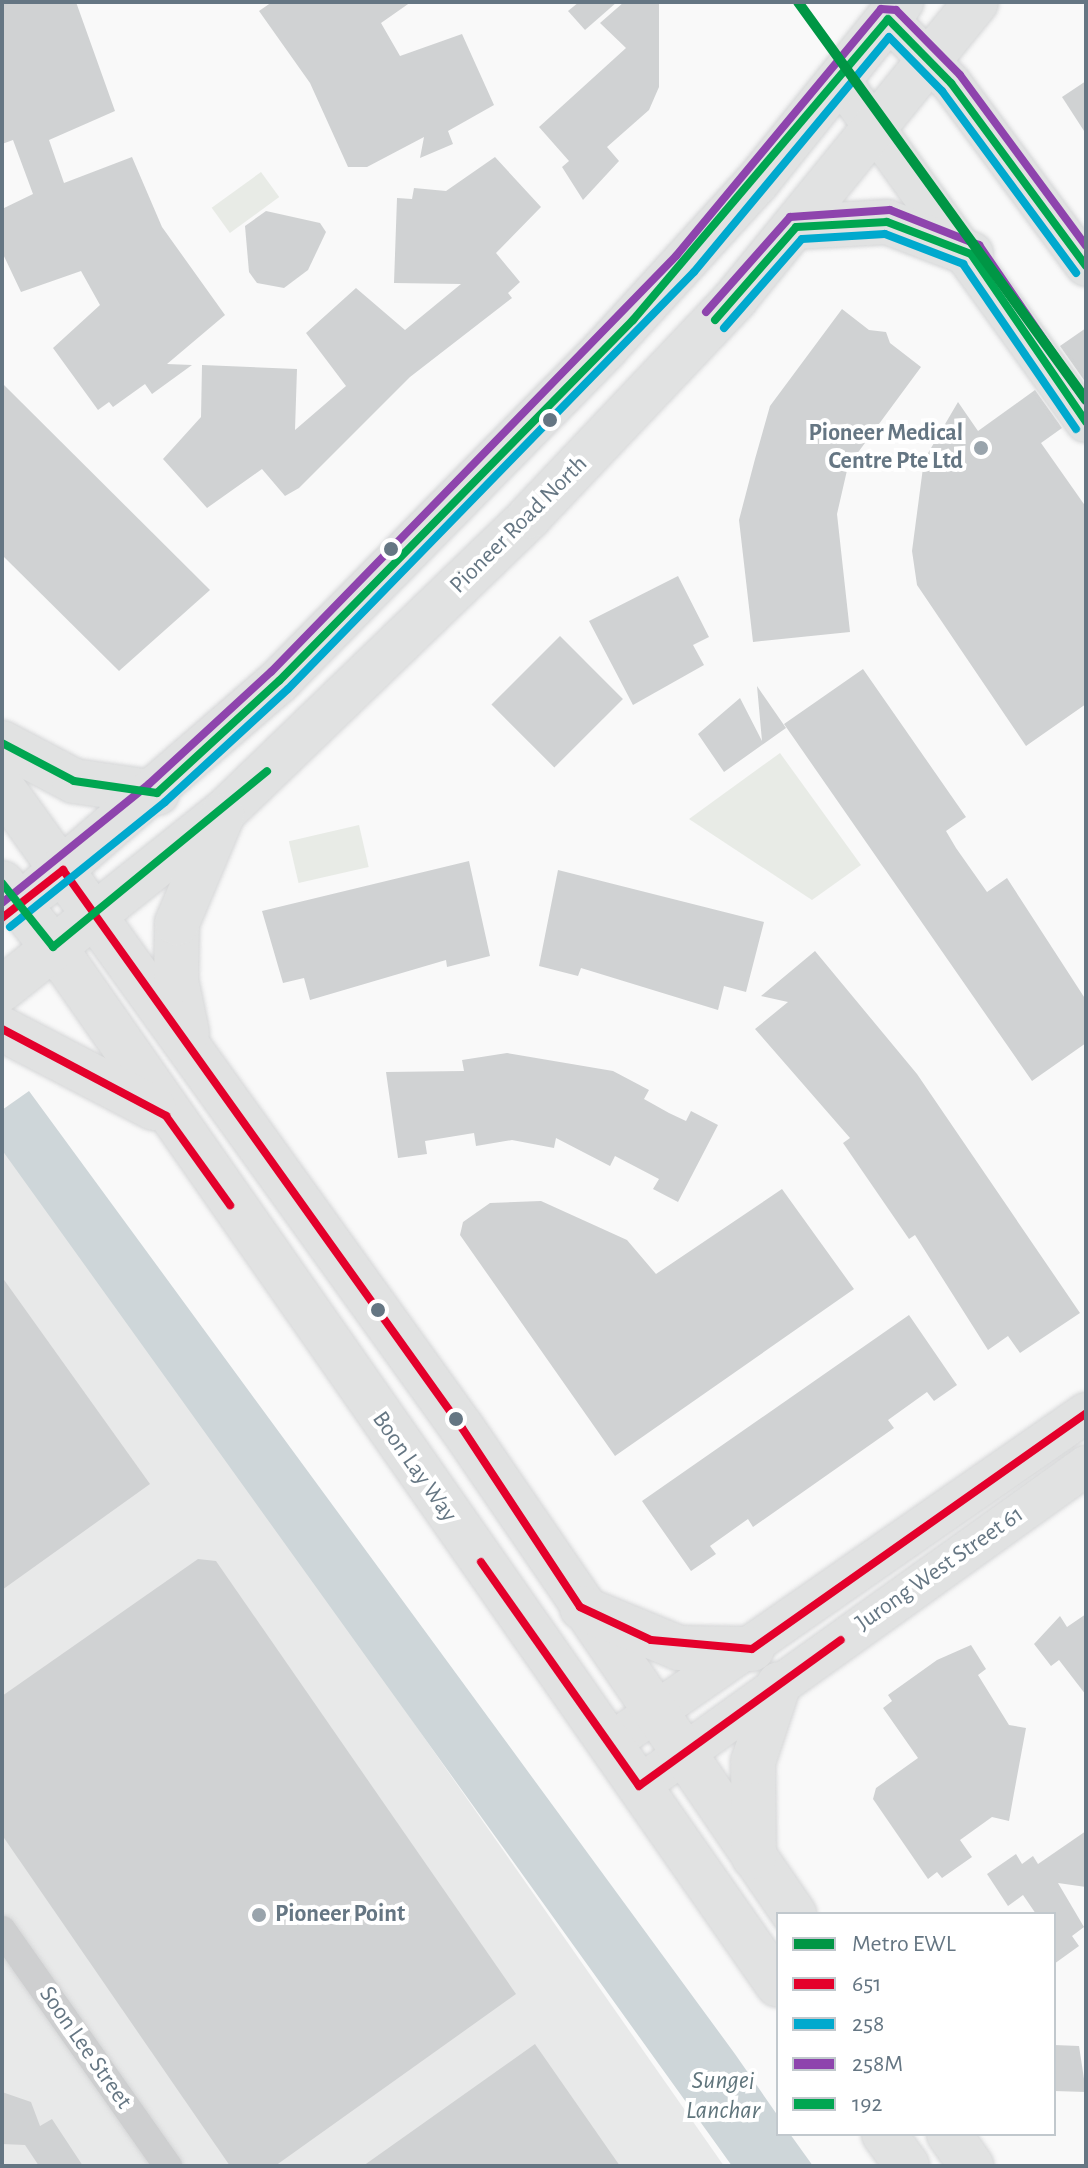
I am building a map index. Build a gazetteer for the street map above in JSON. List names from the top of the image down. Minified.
{"streets":{"main road":["Pioneer Road North","Boon Lay Way"],"street":["Jurong West Street 61","Soon Lee Street"]},"crossings":[["Pioneer Road North","Boon Lay Way"],["Boon Lay Way","Jurong West Street 61"]],"water":["Sungei Lanchar"],"places":["Pioneer Medical Centre Pte Ltd","Pioneer Point"],"lines":["metro line EWL","transit line 258M","transit line 192","transit line 258","transit line 651"],"legend":["Metro EWL","651","258","258M","192"]}
